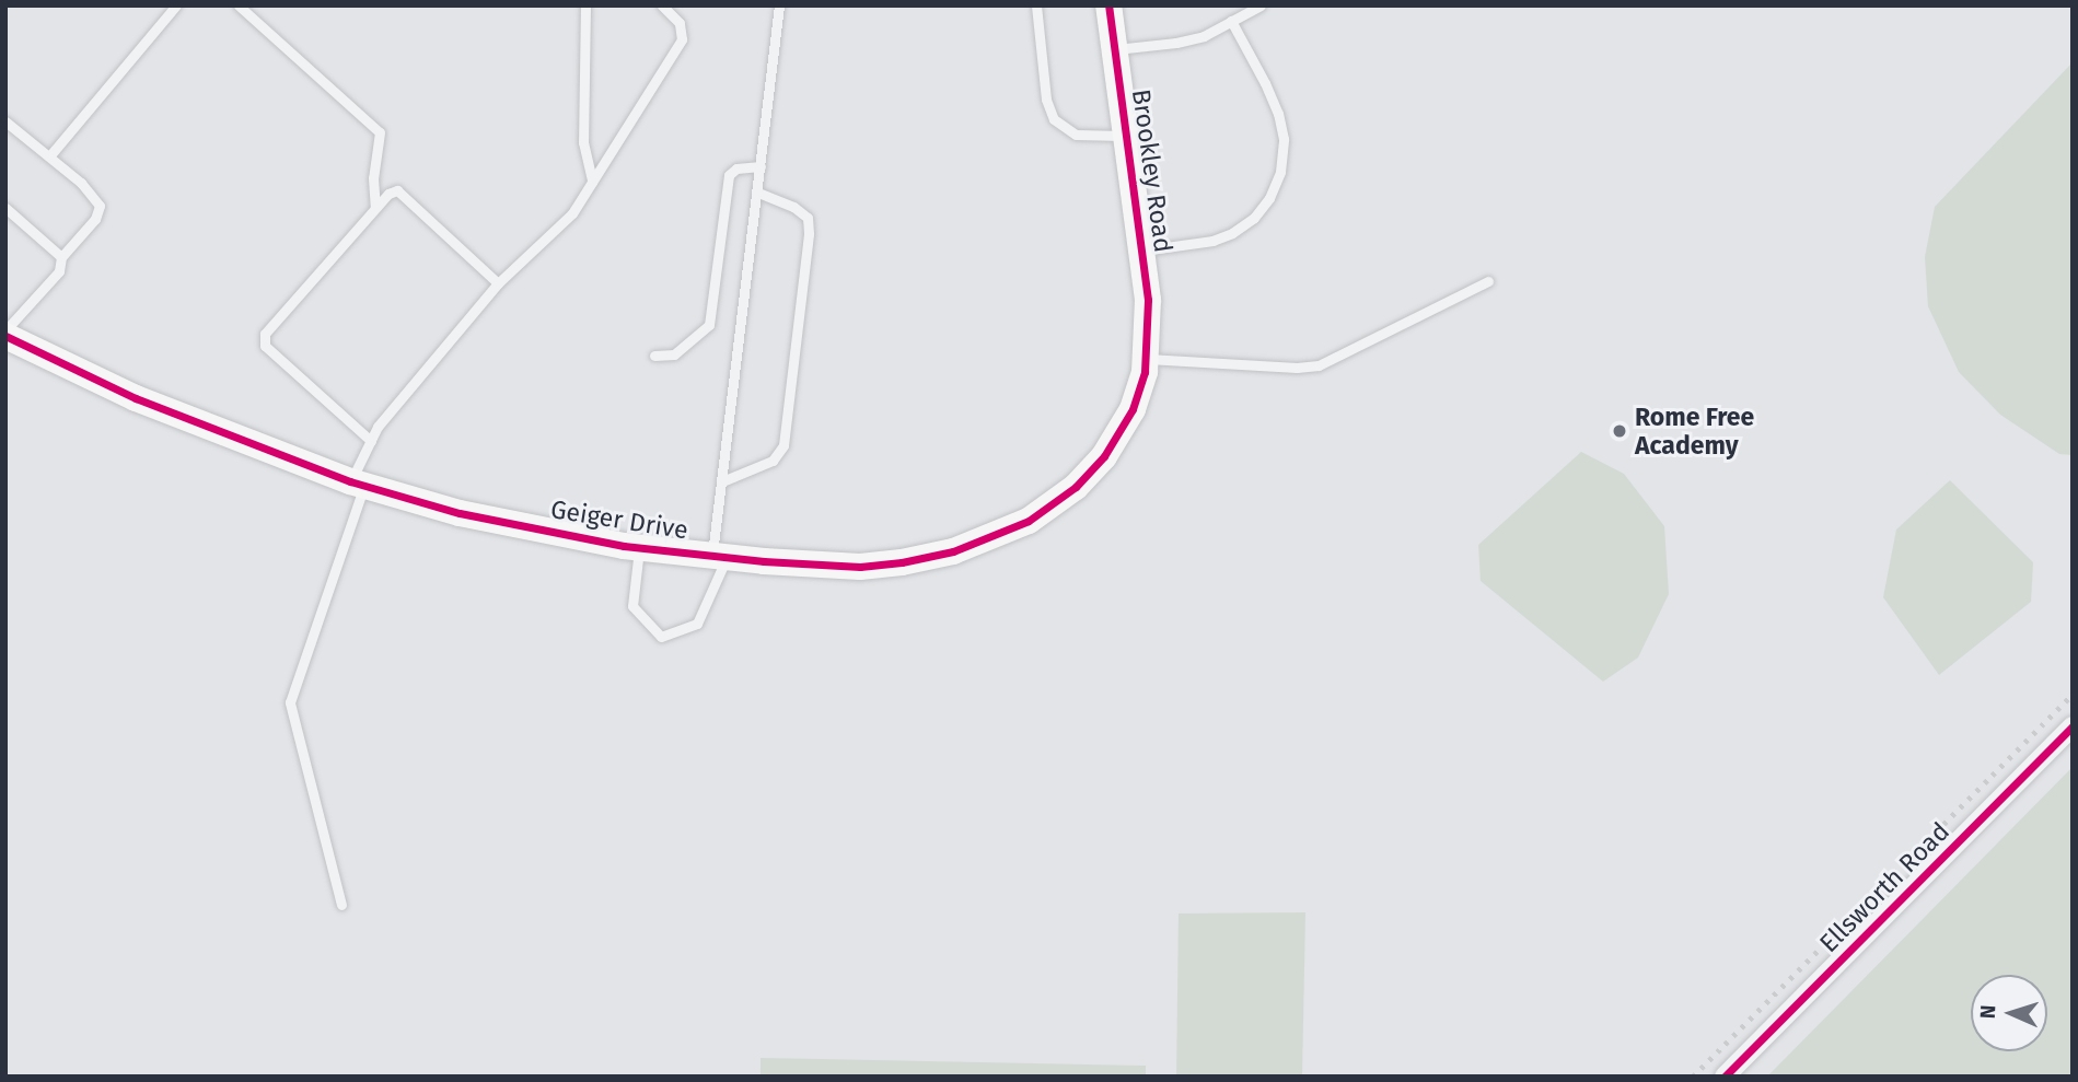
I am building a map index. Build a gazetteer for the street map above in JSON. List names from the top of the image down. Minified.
{"streets":{"street":["Brookley Road","Geiger Drive","Ellsworth Road"]},"crossings":[["Brookley Road","Geiger Drive"]],"places":["Rome Free Academy"],"north":"left"}
